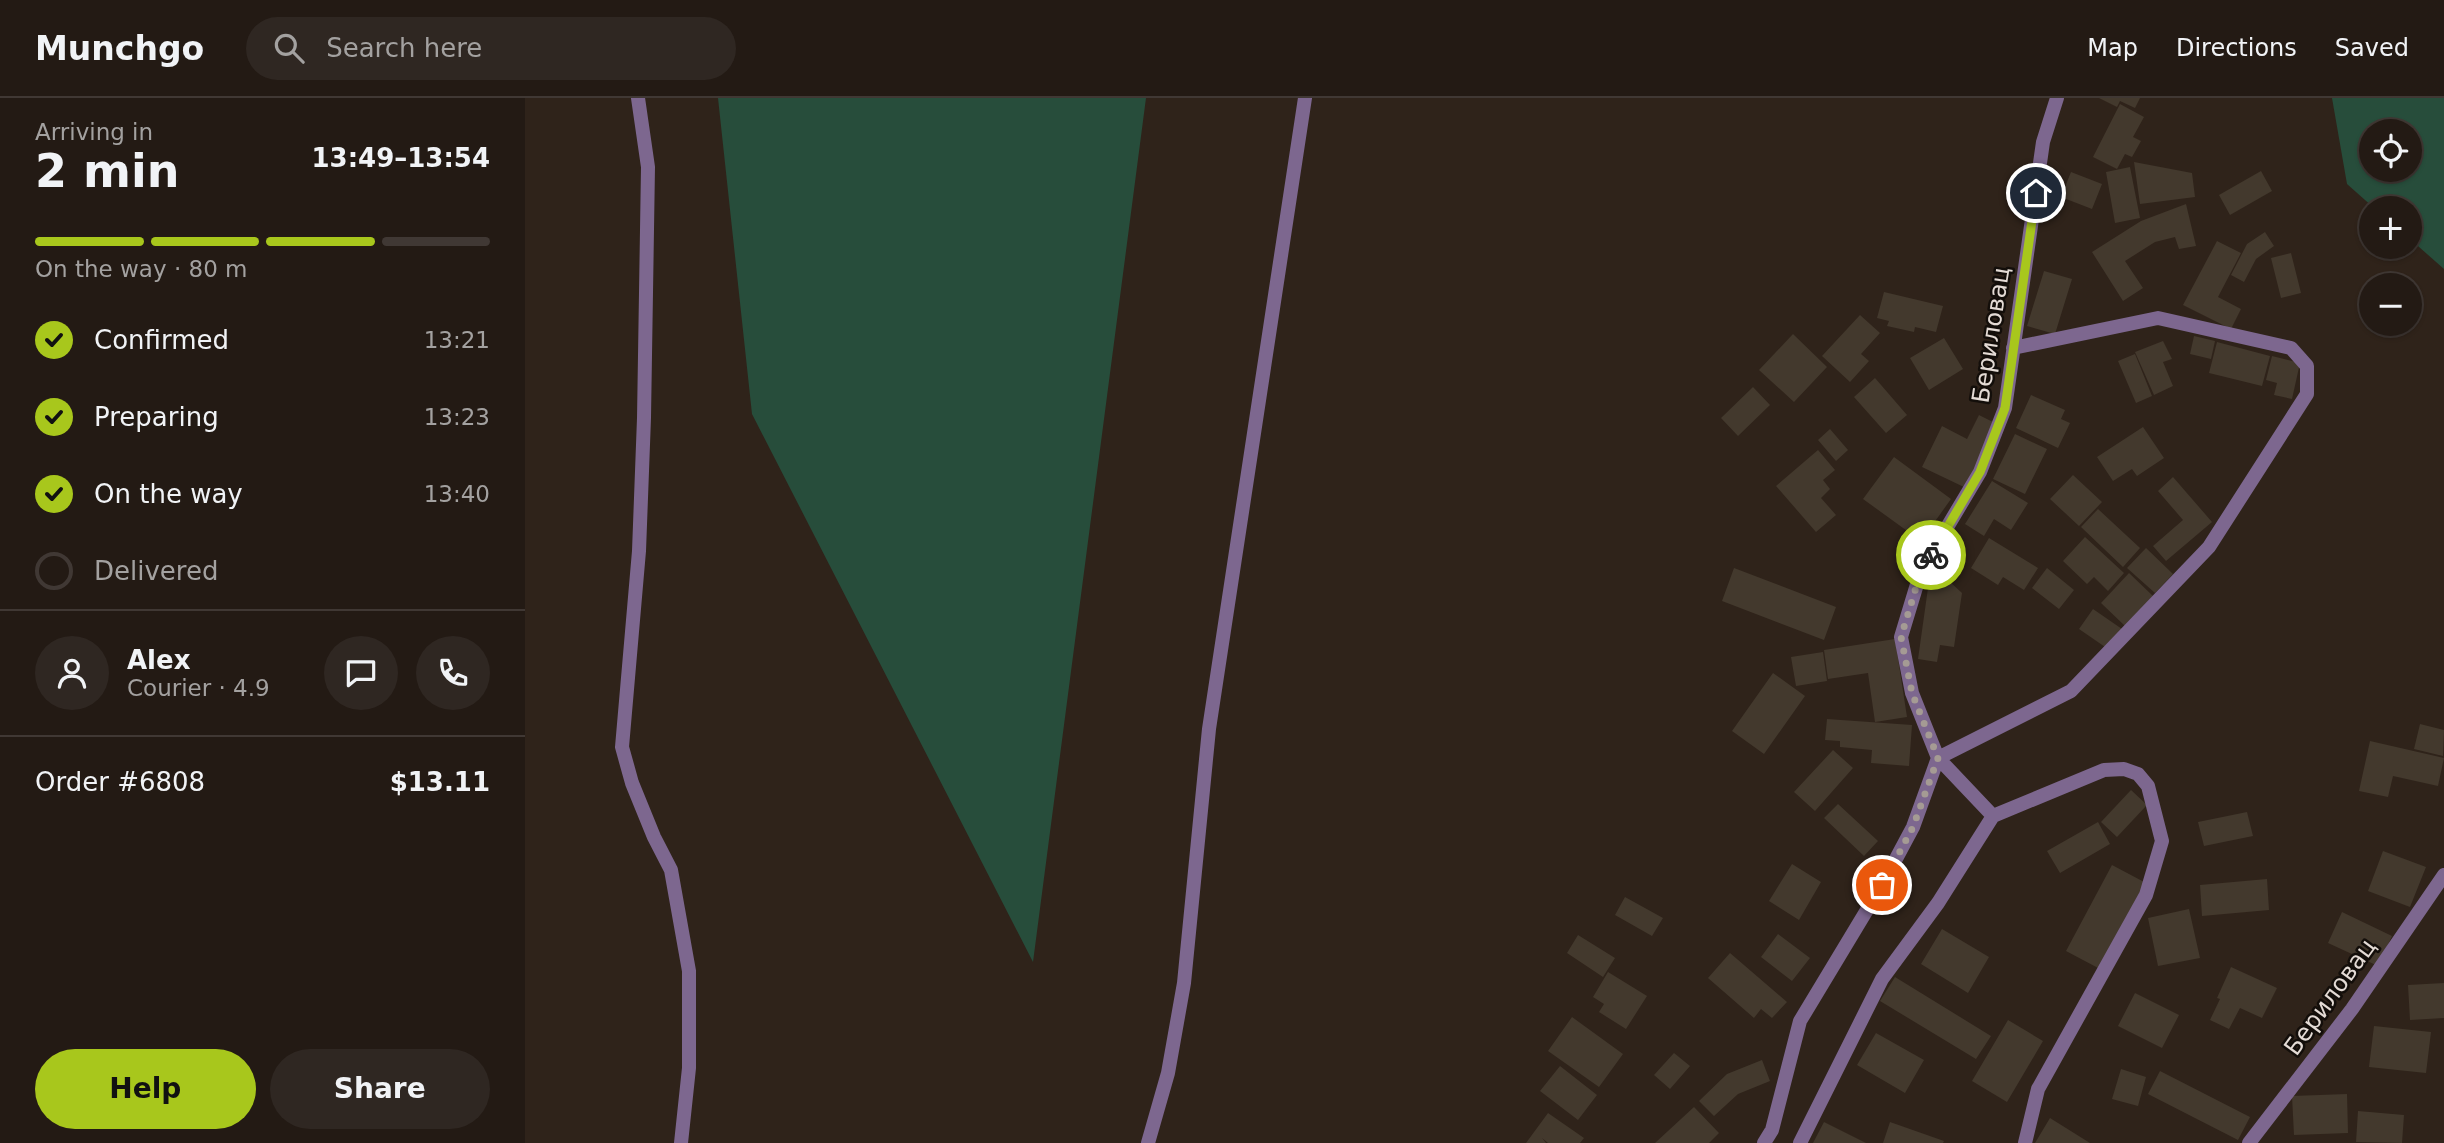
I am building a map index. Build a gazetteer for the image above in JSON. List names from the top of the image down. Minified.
{"streets":{"street":["Бериловац"]},"page":{"header":"Munchgo","search":"Search here","nav":["Map","Directions","Saved"],"heading":["2 min","Arriving in","13:49–13:54"],"panel":["Alex","Courier · 4.9","Order #6808","$13.11"],"map_buttons":["+","−"],"bar":"On the way · 80 m","list":[["Confirmed","13:21"],["Preparing","13:23"],["On the way","13:40"],"Delivered"],"buttons":["Help","Share"]}}
